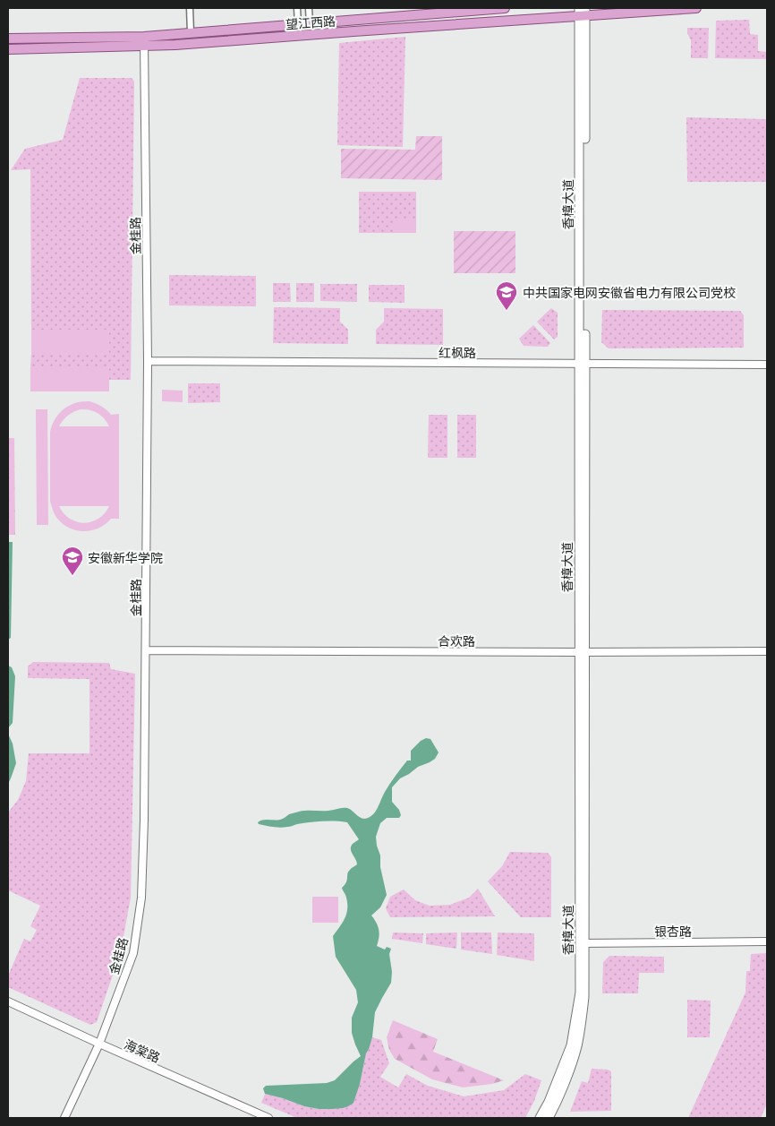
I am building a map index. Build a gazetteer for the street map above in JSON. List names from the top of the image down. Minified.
{"streets":{"main road":["望江西路","香樟大道"],"street":["金桂路","红枫路","合欢路","银杏路","海棠路"]},"crossings":[["望江西路","香樟大道"],["望江西路","金桂路"],["香樟大道","红枫路"],["香樟大道","合欢路"],["香樟大道","银杏路"],["金桂路","红枫路"],["金桂路","合欢路"],["金桂路","海棠路"]],"places":{"school or university":["中共国家电网安徽省电力有限公司党校","安徽新华学院"]}}
